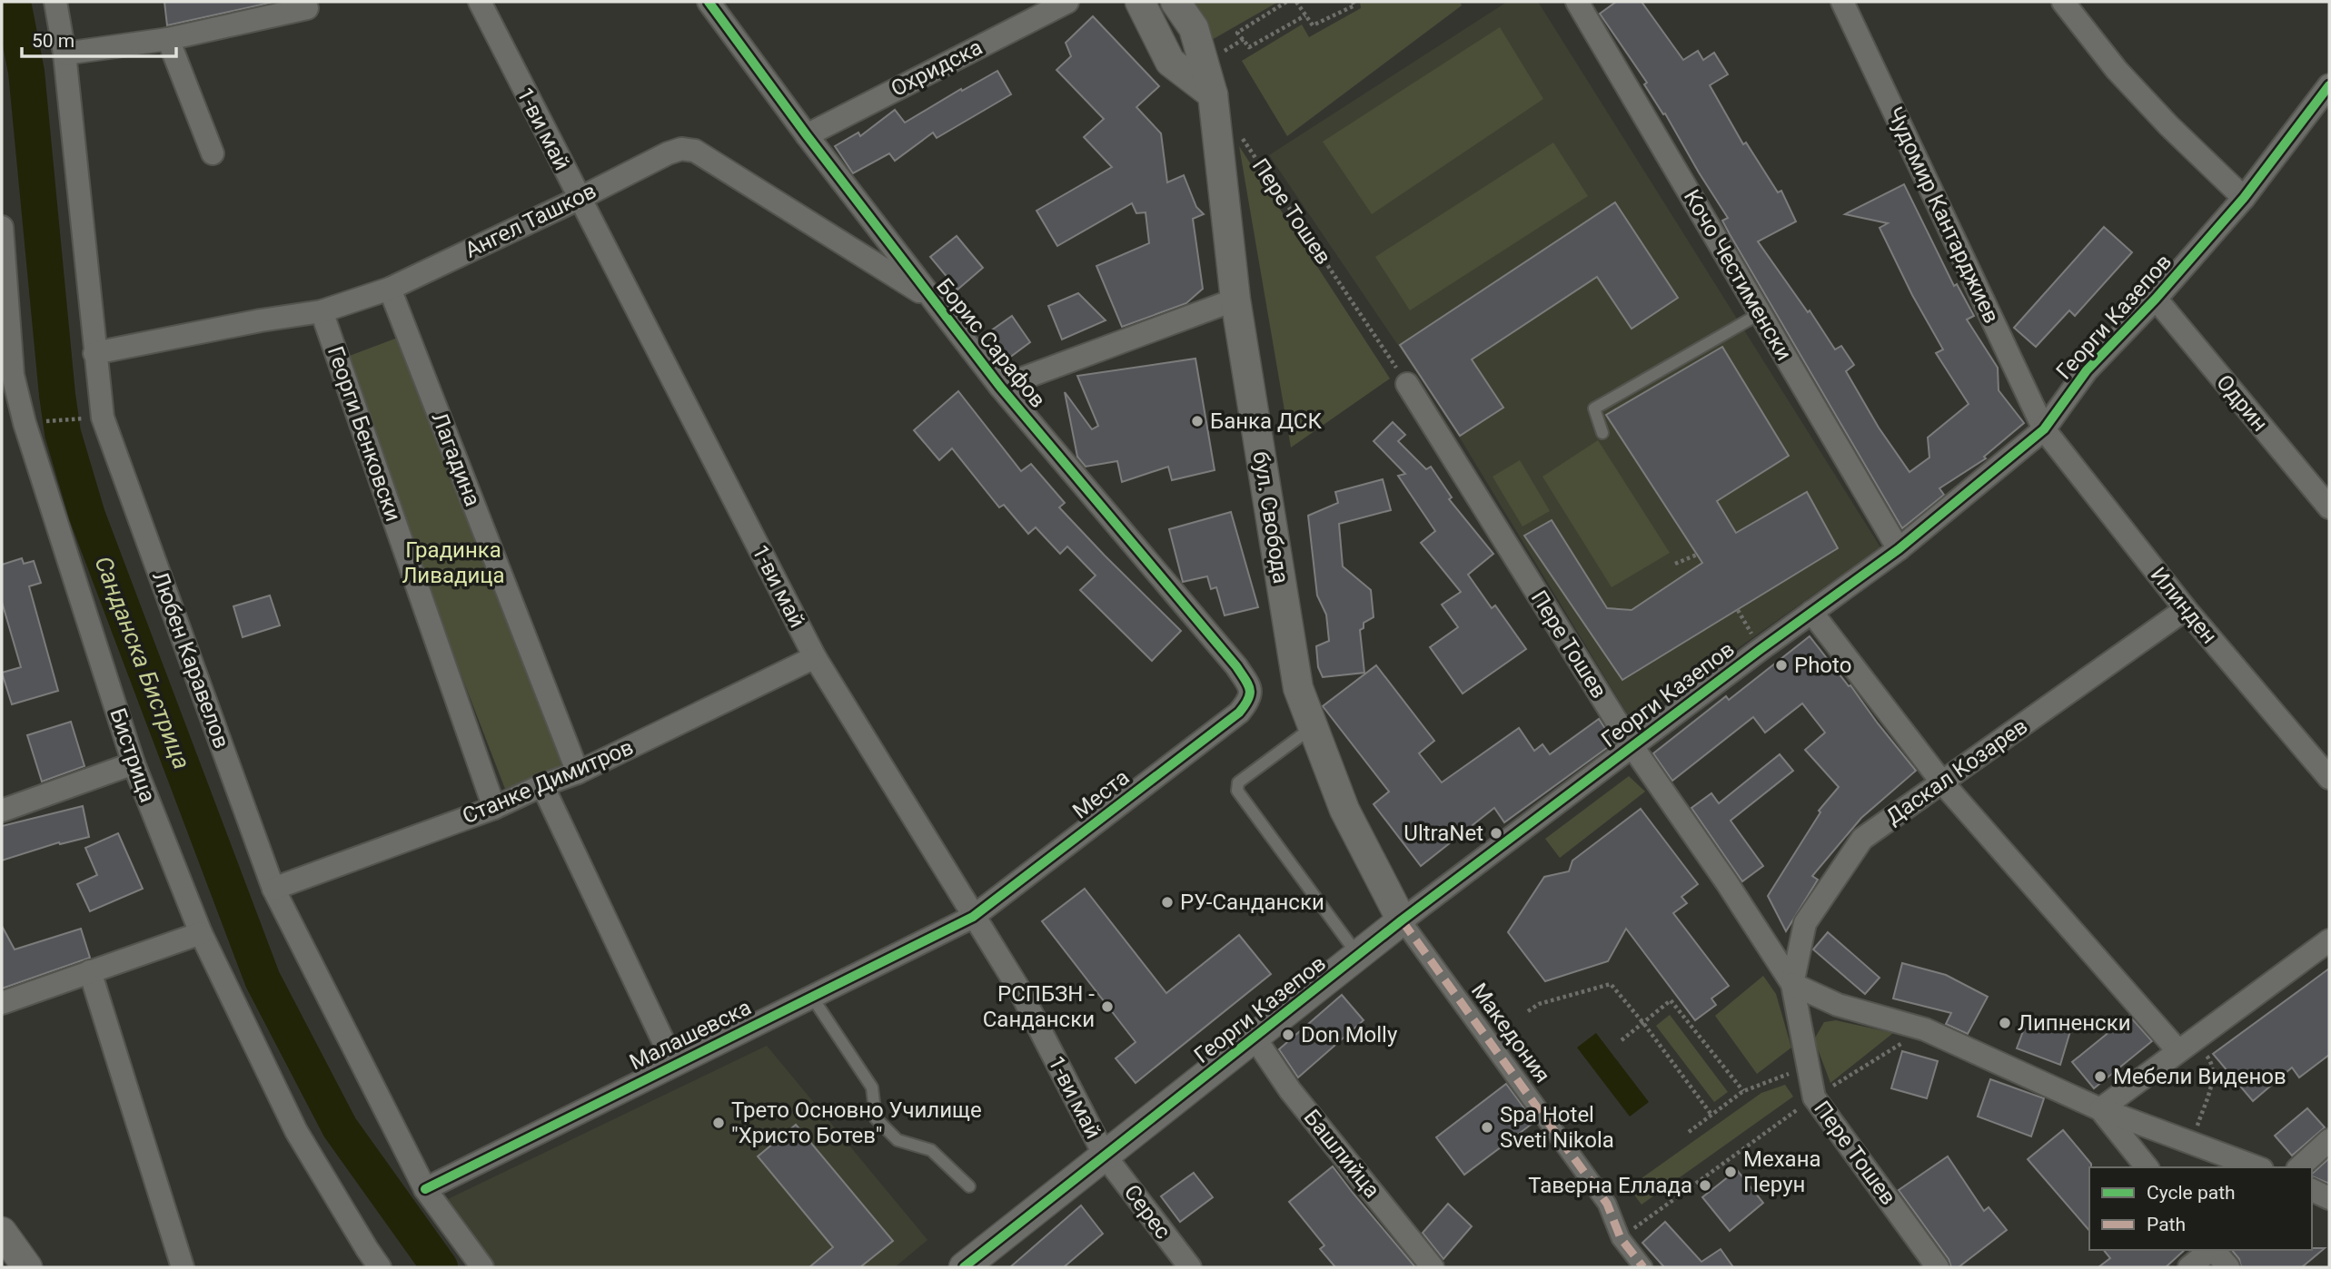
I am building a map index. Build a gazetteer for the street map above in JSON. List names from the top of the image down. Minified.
{"streets":{"street":["Охридска","1-ви май","Пере Тошев","Чудомир Кантарджиев","Ангел Ташков","Кочо Честименски","Георги Казепов","Борис Сарафов","Одрин","Георги Бенковски","Лагадина","бул. Свобода","Илинден","Любен Каравелов","Бистрица","Даскал Козарев","Станке Димитров","Места","Македония","Малашевска","Башлийца","Серес"]},"crossings":[["Охридска","Борис Сарафов"],["1-ви май","Ангел Ташков"],["1-ви май","Георги Казепов"],["1-ви май","Станке Димитров"],["1-ви май","Места"],["1-ви май","Малашевска"],["1-ви май","Серес"],["Пере Тошев","Георги Казепов"],["Пере Тошев","Даскал Козарев"],["Чудомир Кантарджиев","Георги Казепов"],["Чудомир Кантарджиев","Илинден"],["Ангел Ташков","Борис Сарафов"],["Ангел Ташков","Георги Бенковски"],["Ангел Ташков","Лагадина"],["Ангел Ташков","Любен Каравелов"],["Кочо Честименски","Георги Казепов"],["Георги Казепов","Одрин"],["Георги Казепов","бул. Свобода"],["Георги Казепов","Илинден"],["Георги Казепов","Македония"],["Георги Казепов","Башлийца"],["Георги Казепов","Серес"],["Борис Сарафов","Места"],["Георги Бенковски","Станке Димитров"],["Лагадина","Станке Димитров"],["бул. Свобода","Македония"],["Илинден","Даскал Козарев"],["Любен Каравелов","Станке Димитров"],["Любен Каравелов","Малашевска"],["Места","Малашевска"]],"water":["Санданска Бистрица"],"parks":["Градинка Ливадица"],"places":["Банка ДСК","Photo","UltraNet","РУ-Сандански","РСПБЗН - Сандански","Липненски","Don Molly","Мебели Виденов","Трето Основно Училище \"Христо Ботев\"","Spa Hotel Sveti Nikola","Механа Перун","Таверна Еллада"],"legend":["Cycle path","Path"],"scale_bar":"50 m"}
